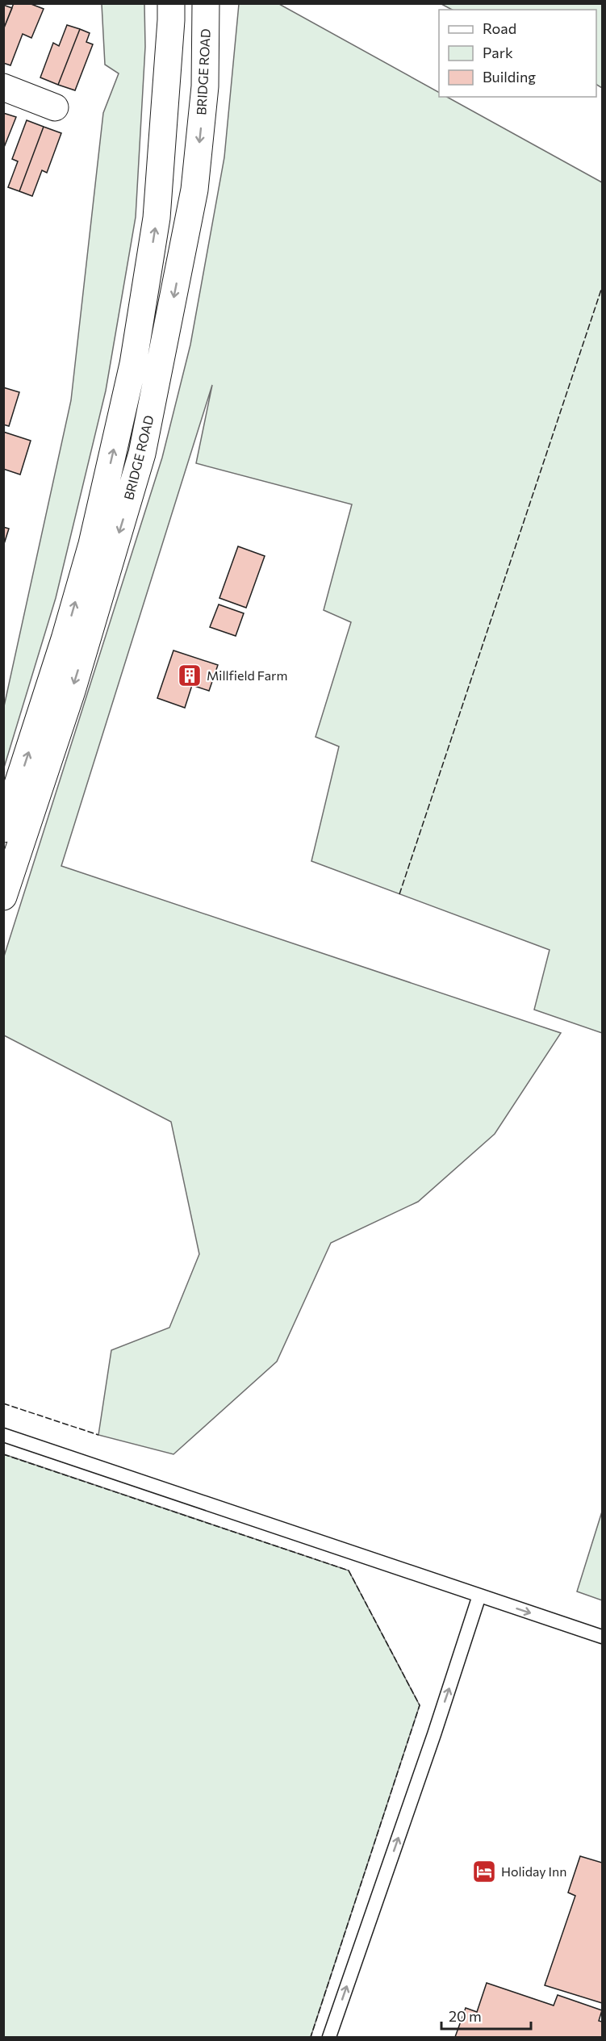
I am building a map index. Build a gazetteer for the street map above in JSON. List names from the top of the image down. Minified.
{"streets":{"main road":["BRIDGE ROAD"]},"places":{"building":["Millfield Farm"],"hotel":["Holiday Inn"]},"legend":["Road","Park","Building"],"scale_bar":"20 m"}
